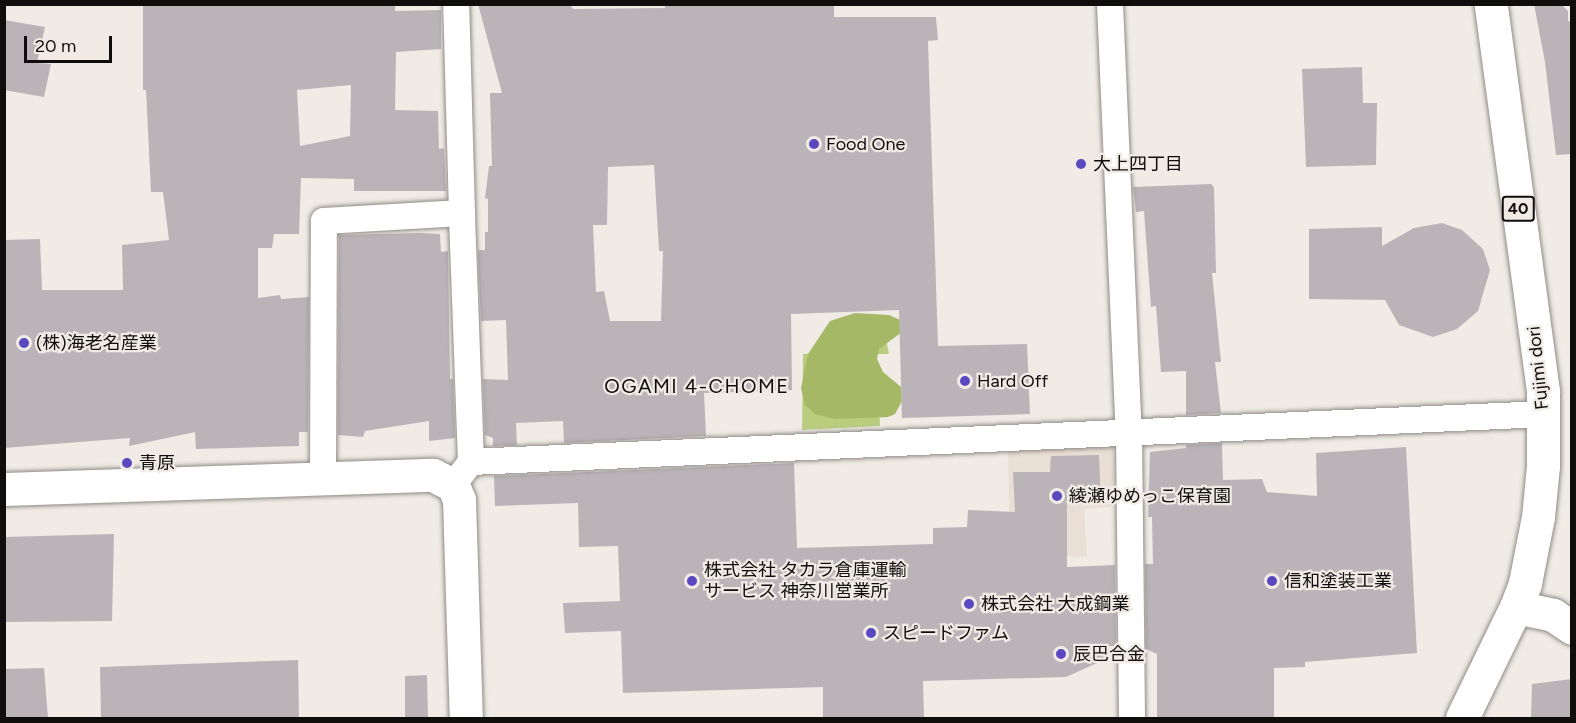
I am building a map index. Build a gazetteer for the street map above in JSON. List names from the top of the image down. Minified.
{"streets":{"street":["40","Fujimi dori"]},"districts":["OGAMI 4-CHOME"],"places":["Food One","大上四丁目","(株)海老名産業","Hard Off","青原","綾瀬ゆめっこ保育園","株式会社 タカラ倉庫運輸 サービス 神奈川営業所","信和塗装工業","株式会社 大成鋼業","スピードファム","辰巴合金"],"scale_bar":"20 m"}
